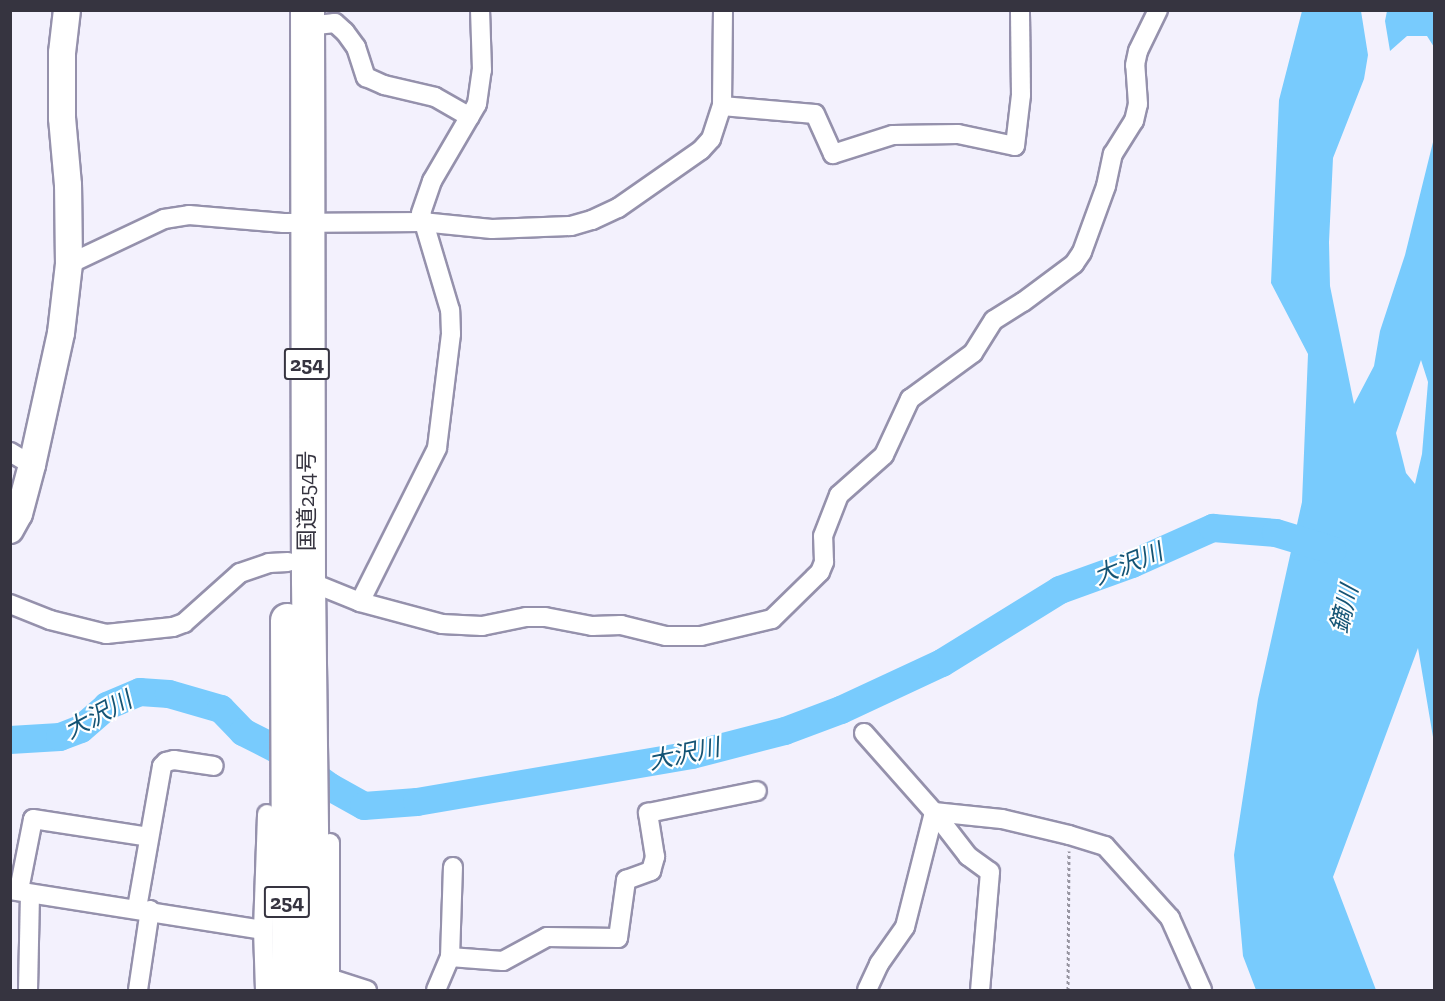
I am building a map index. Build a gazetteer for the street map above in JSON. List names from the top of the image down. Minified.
{"streets":{"highway":["254","国道254号"]},"water":["大沢川","鏑川"]}
